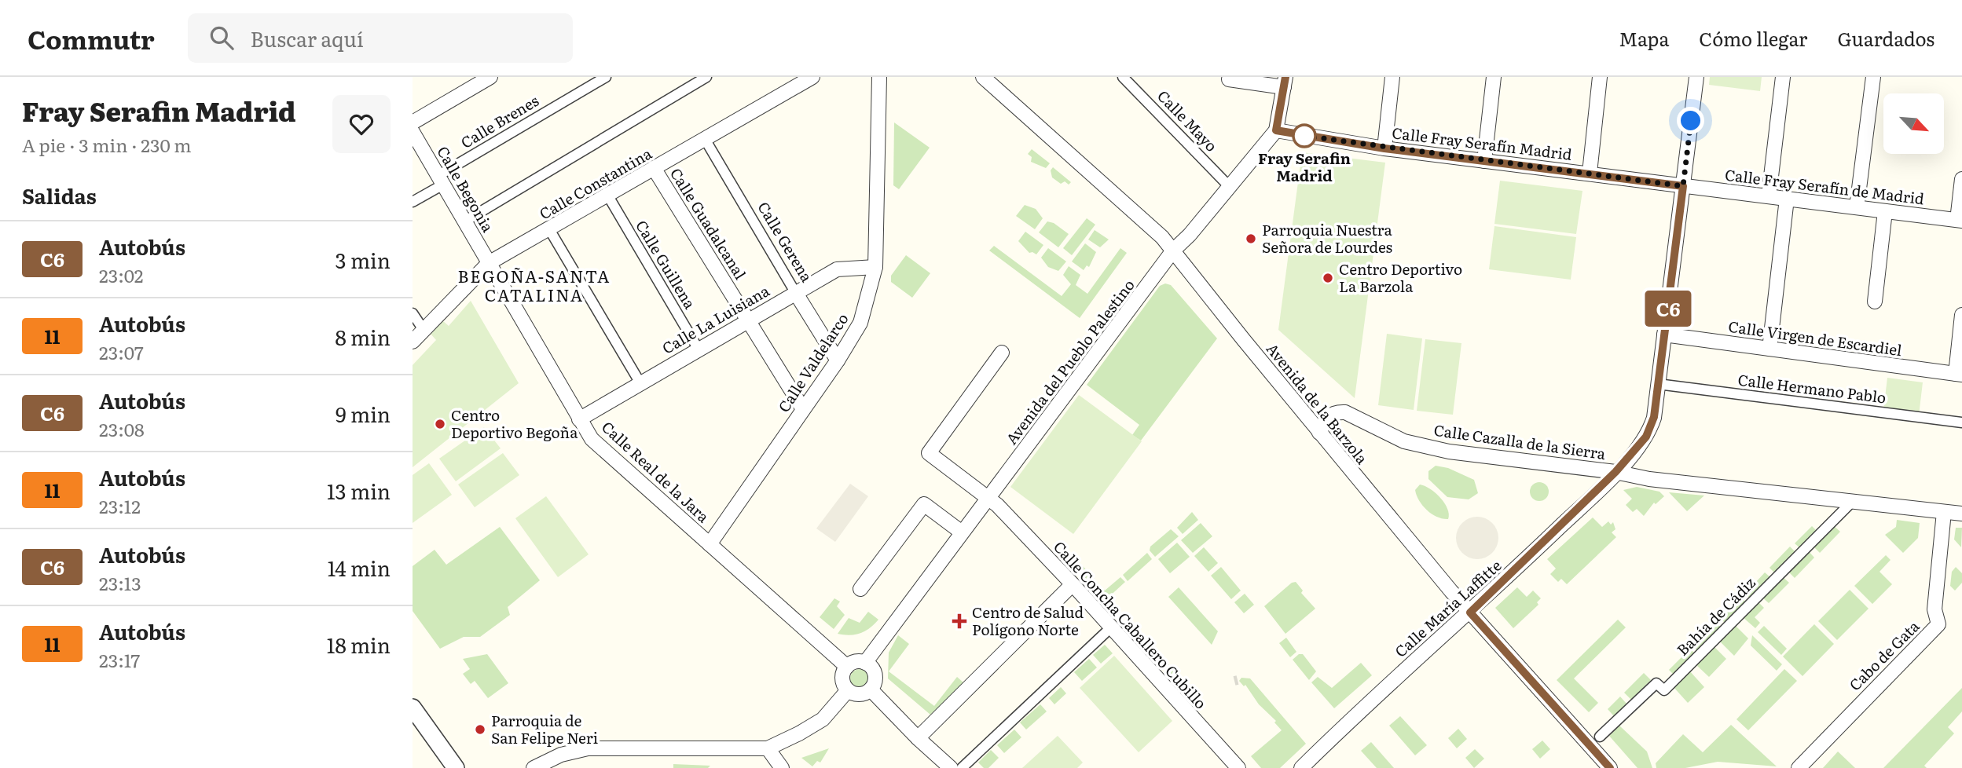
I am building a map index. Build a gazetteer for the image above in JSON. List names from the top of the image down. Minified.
{"streets":{"street":["Calle Mayo","Calle Brenes","Calle Fray Serafín Madrid","Calle Constantina","Calle Fray Serafín de Madrid","Calle Begonia","Calle Guadalcanal","Calle Gerena","Calle Guillena","Calle La Luisiana","Calle Virgen de Escardiel","Avenida del Pueblo Palestino","Calle Valdelarco","Calle Hermano Pablo","Avenida de la Barzola","Calle Cazalla de la Sierra","Calle Real de la Jara","Calle María Laffitte","Bahía de Cádiz","Calle Concha Caballero Cubillo","Cabo de Gata"]},"crossings":[["Calle Mayo","Avenida del Pueblo Palestino"],["Calle Brenes","Calle Begonia"],["Calle Fray Serafín Madrid","Calle Fray Serafín de Madrid"],["Calle Fray Serafín Madrid","Avenida del Pueblo Palestino"],["Calle Fray Serafín Madrid","Calle María Laffitte"],["Calle Constantina","Calle Begonia"],["Calle Constantina","Calle Guadalcanal"],["Calle Constantina","Calle Gerena"],["Calle Constantina","Calle Guillena"],["Calle Constantina","Calle Real de la Jara"],["Calle Fray Serafín de Madrid","Calle María Laffitte"],["Calle Begonia","Calle Real de la Jara"],["Calle Guadalcanal","Calle La Luisiana"],["Calle Guadalcanal","Calle Valdelarco"],["Calle Gerena","Calle La Luisiana"],["Calle Gerena","Calle Valdelarco"],["Calle Guillena","Calle La Luisiana"],["Calle La Luisiana","Calle Valdelarco"],["Calle La Luisiana","Calle Real de la Jara"],["Calle Virgen de Escardiel","Calle María Laffitte"],["Avenida del Pueblo Palestino","Avenida de la Barzola"],["Avenida del Pueblo Palestino","Calle Real de la Jara"],["Avenida del Pueblo Palestino","Calle Concha Caballero Cubillo"],["Calle Valdelarco","Calle Real de la Jara"],["Calle Hermano Pablo","Calle María Laffitte"],["Avenida de la Barzola","Calle Cazalla de la Sierra"],["Avenida de la Barzola","Calle María Laffitte"],["Calle Cazalla de la Sierra","Calle María Laffitte"],["Calle Cazalla de la Sierra","Bahía de Cádiz"],["Calle Cazalla de la Sierra","Cabo de Gata"]],"districts":["BEGOÑA-SANTA CATALINA"],"places":{"other":["Fray Serafin Madrid","Parroquia Nuestra Señora de Lourdes","Centro Deportivo La Barzola","Centro Deportivo Begoña","Parroquia de San Felipe Neri"],"health":["Centro de Salud Polígono Norte"]},"lines":["bus line C6"],"north":"bottom right","page":{"header":"Commutr","search":"Buscar aquí","nav":["Mapa","Cómo llegar","Guardados"],"heading":[["Fray Serafin Madrid","A pie · 3 min · 230 m"],"Salidas"],"on_map":"C6","list":[{"mark":"C6","name":"Autobús","note":"23:02","value":"3 min"},{"mark":"11","name":"Autobús","note":"23:07","value":"8 min"},{"mark":"C6","name":"Autobús","note":"23:08","value":"9 min"},{"mark":"11","name":"Autobús","note":"23:12","value":"13 min"},{"mark":"C6","name":"Autobús","note":"23:13","value":"14 min"},{"mark":"11","name":"Autobús","note":"23:17","value":"18 min"}]}}
